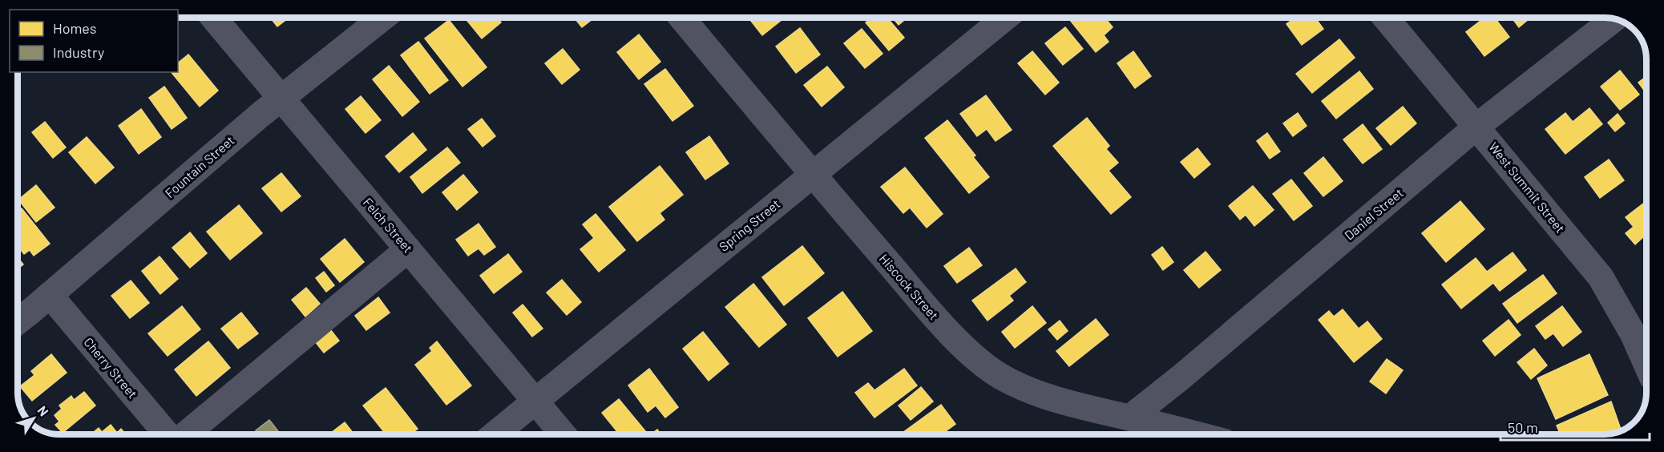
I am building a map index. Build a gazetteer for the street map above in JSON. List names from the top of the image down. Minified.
{"streets":{"street":["Fountain Street","West Summit Street","Daniel Street","Felch Street","Spring Street","Hiscock Street","Cherry Street"]},"crossings":[["Fountain Street","Felch Street"],["Fountain Street","Cherry Street"],["West Summit Street","Daniel Street"],["Daniel Street","Hiscock Street"],["Felch Street","Spring Street"],["Spring Street","Hiscock Street"]],"legend":["Homes","Industry"],"scale_bar":"50 m","north":"top right"}
